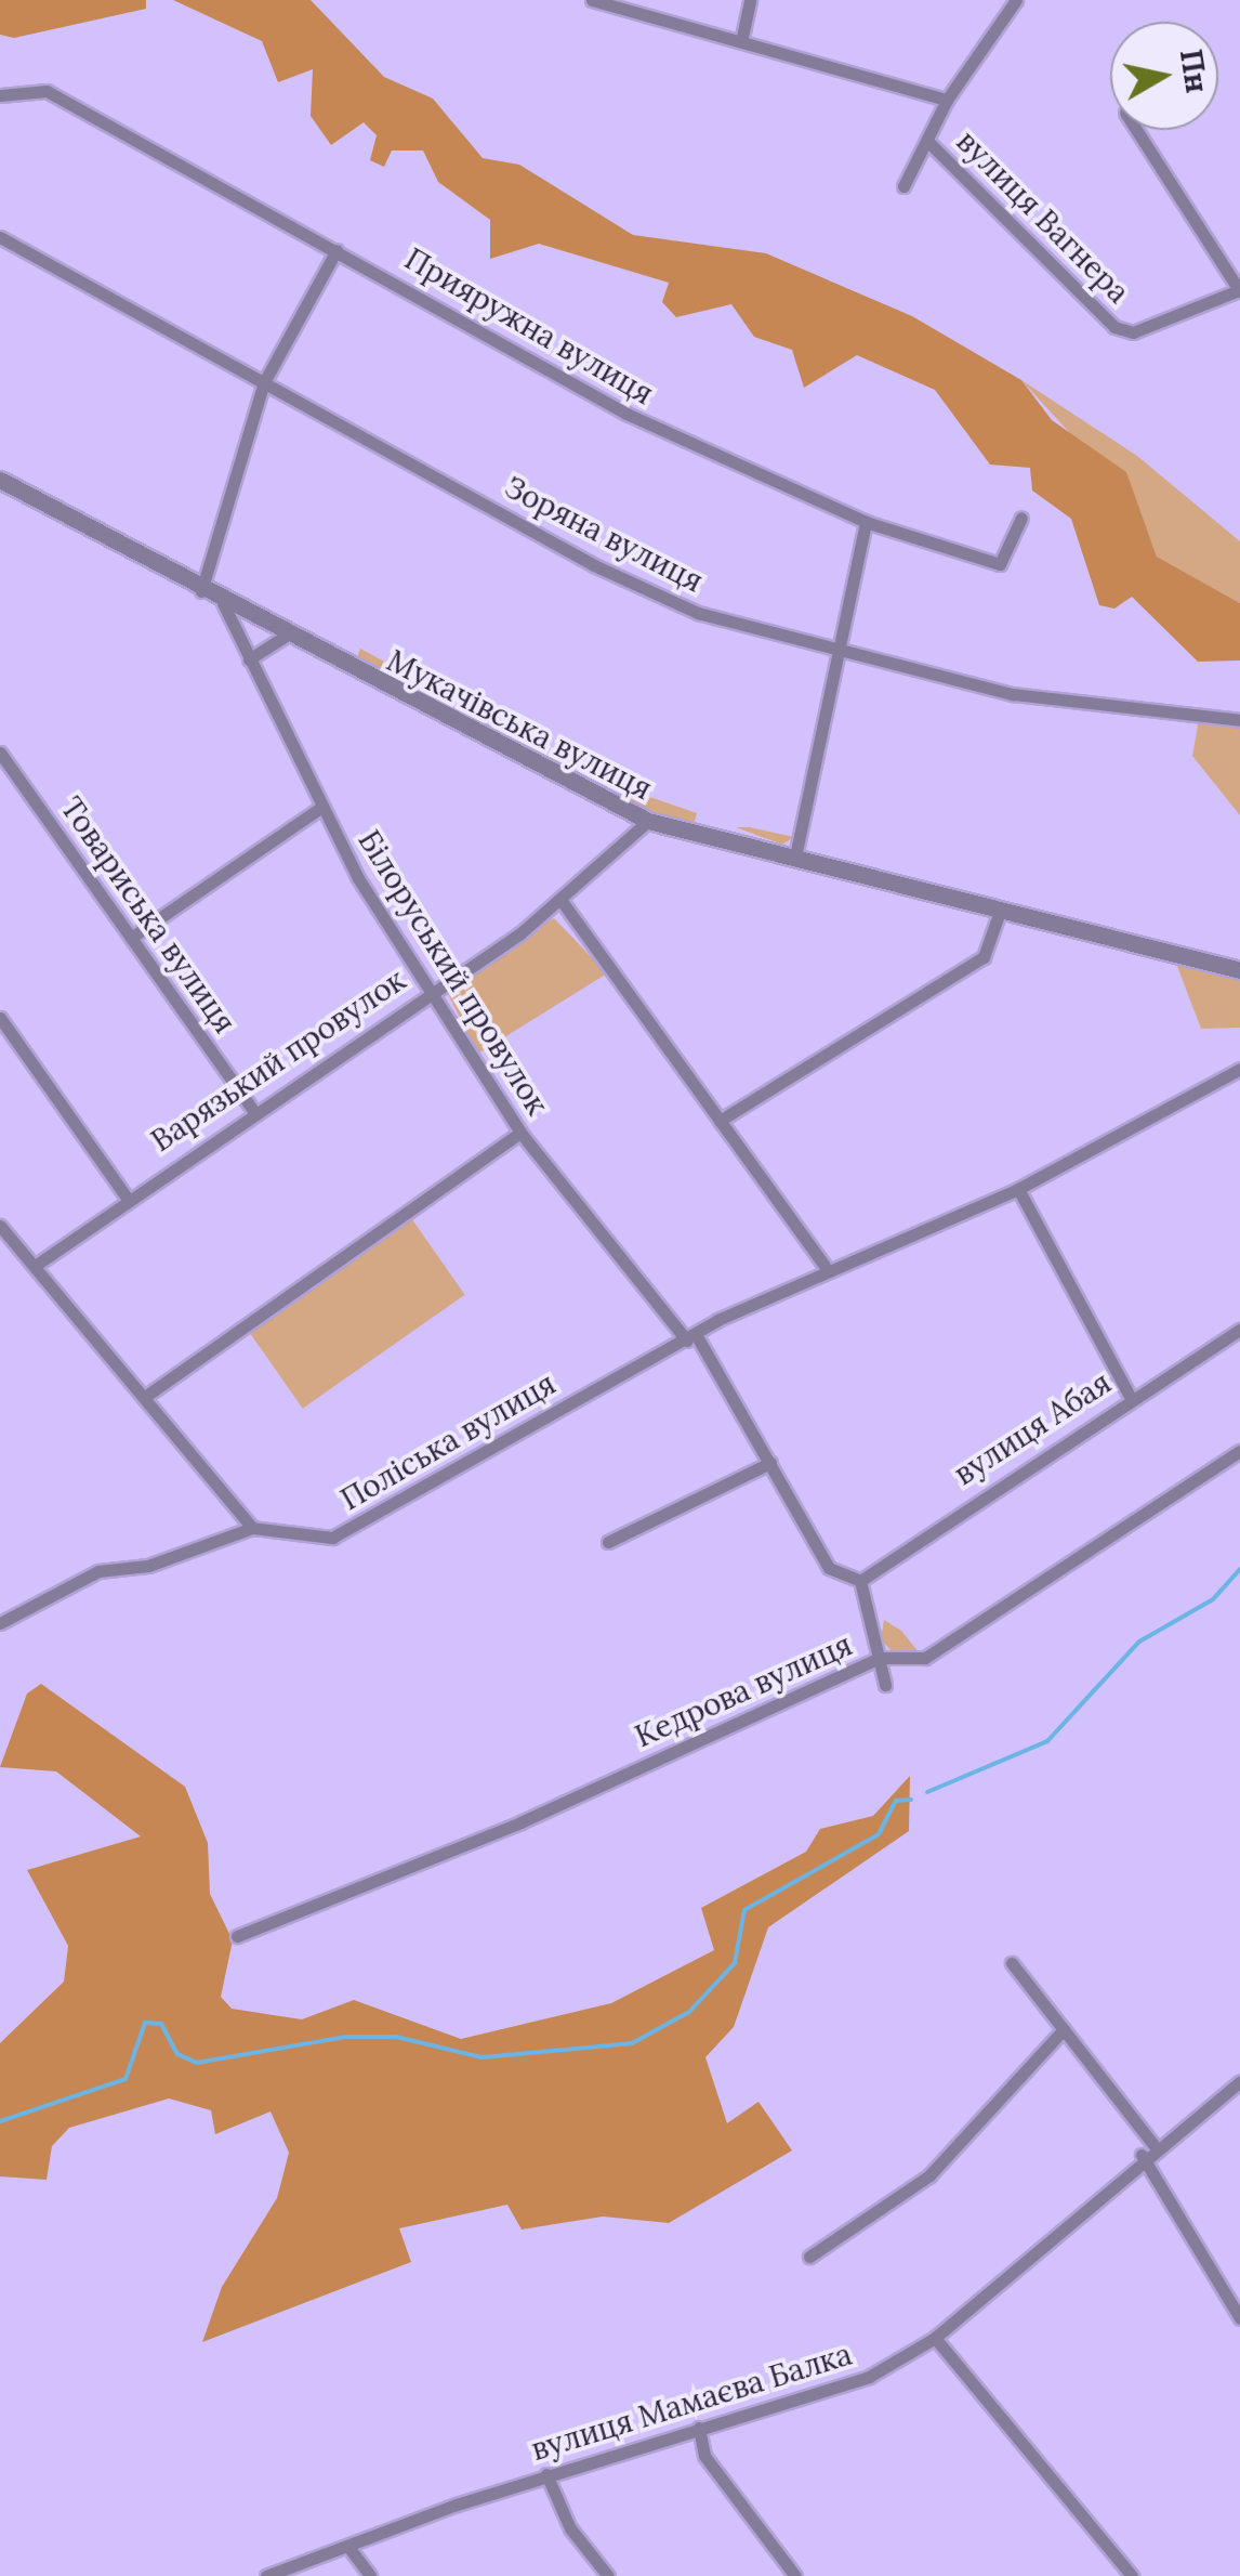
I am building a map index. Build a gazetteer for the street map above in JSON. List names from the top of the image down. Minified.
{"streets":{"street":["вулиця Вагнера","Прияружна вулиця","Зоряна вулиця","Мукачівська вулиця","Товариська вулиця","Білоруський провулок","Варязький провулок","вулиця Абая","Поліська вулиця","Кедрова вулиця","вулиця Мамаєва Балка"]},"crossings":[["Мукачівська вулиця","Білоруський провулок"],["Мукачівська вулиця","Варязький провулок"],["Товариська вулиця","Варязький провулок"],["Білоруський провулок","Варязький провулок"],["Білоруський провулок","вулиця Абая"],["Білоруський провулок","Поліська вулиця"]],"north":"right"}
